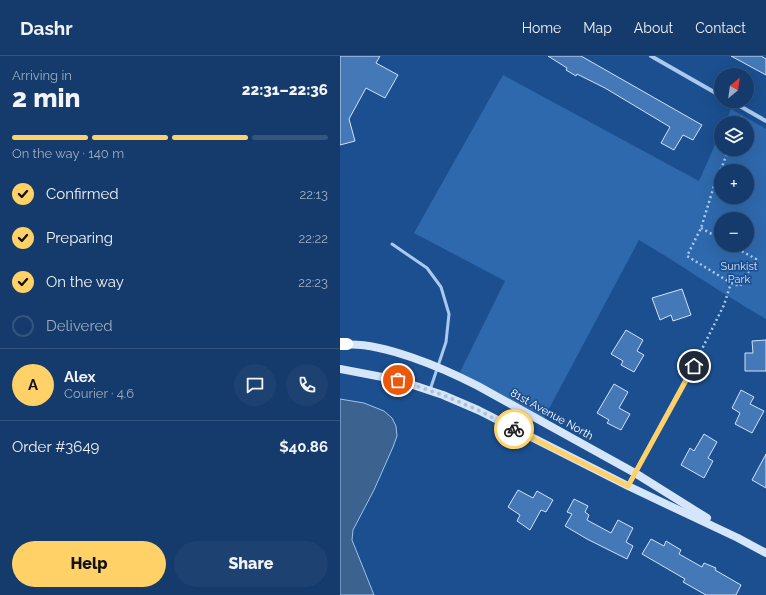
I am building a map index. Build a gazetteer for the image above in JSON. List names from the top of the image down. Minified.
{"streets":{"street":["81st Avenue North"]},"parks":["Sunkist Park"],"north":"top right","page":{"header":"Dashr","nav":["Home","Map","About","Contact"],"heading":["2 min","Arriving in","22:31–22:36"],"panel":["Alex","Courier · 4.6","Order #3649","$40.86"],"map_buttons":["+","−"],"bar":"On the way · 140 m","list":[["Confirmed","22:13"],["Preparing","22:22"],["On the way","22:23"],"Delivered"],"round":"A","buttons":["Help","Share"]}}
